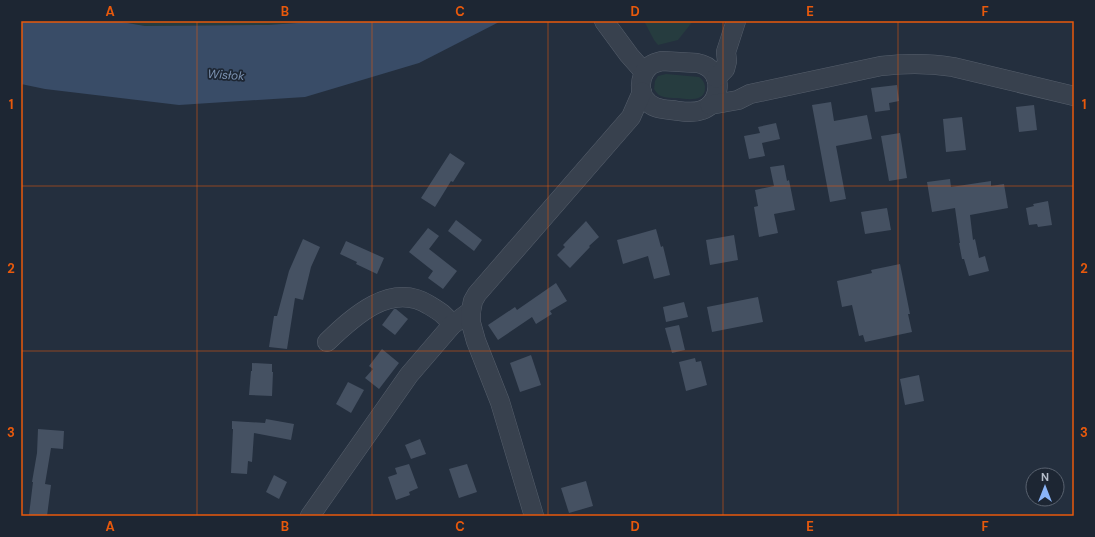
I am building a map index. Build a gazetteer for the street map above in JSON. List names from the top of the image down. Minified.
{"water":["Wisłok"],"north":"top","grid":{"columns":["A","B","C","D","E","F"],"rows":["1","2","3"]}}
